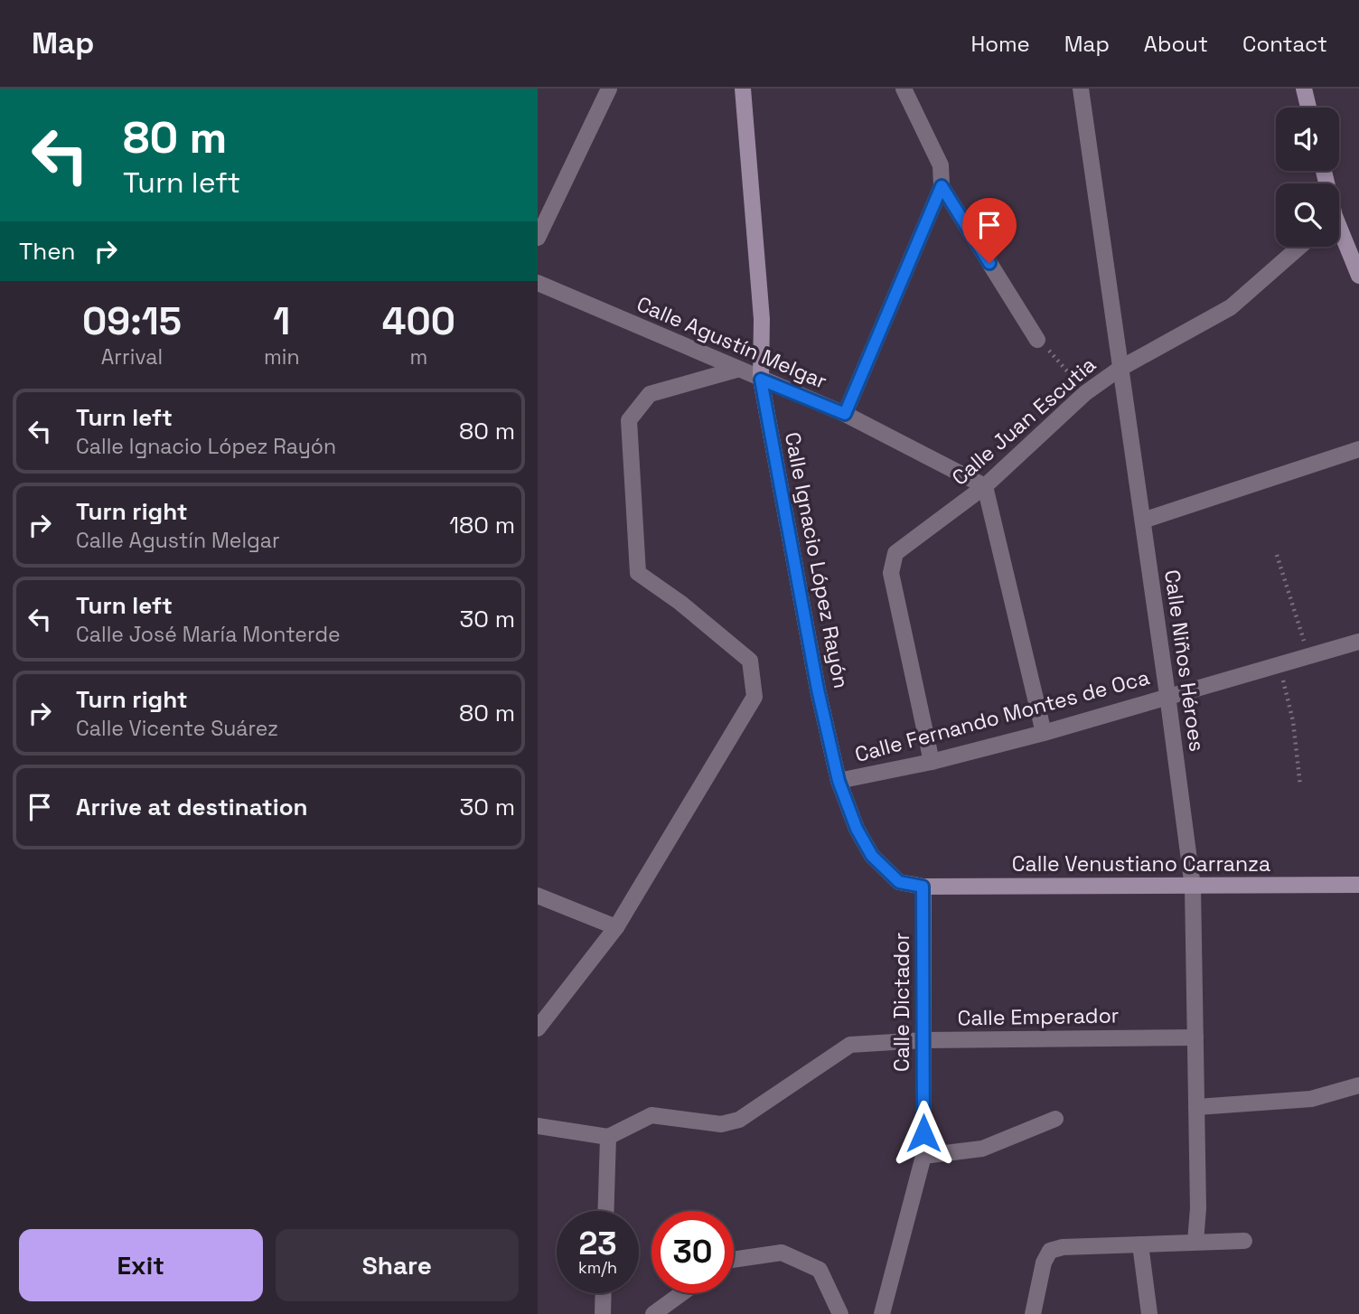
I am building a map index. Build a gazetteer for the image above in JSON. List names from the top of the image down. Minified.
{"streets":{"street":["Calle Agustín Melgar","Calle Juan Escutia","Calle Ignacio López Rayón","Calle Niños Héroes","Calle Fernando Montes de Oca","Calle Venustiano Carranza","Calle Dictador","Calle Emperador"]},"crossings":[["Calle Agustín Melgar","Calle Juan Escutia"],["Calle Agustín Melgar","Calle Ignacio López Rayón"],["Calle Juan Escutia","Calle Niños Héroes"],["Calle Juan Escutia","Calle Fernando Montes de Oca"],["Calle Ignacio López Rayón","Calle Fernando Montes de Oca"],["Calle Ignacio López Rayón","Calle Venustiano Carranza"],["Calle Ignacio López Rayón","Calle Dictador"],["Calle Niños Héroes","Calle Fernando Montes de Oca"],["Calle Niños Héroes","Calle Venustiano Carranza"],["Calle Niños Héroes","Calle Emperador"],["Calle Venustiano Carranza","Calle Dictador"],["Calle Dictador","Calle Emperador"]],"page":{"header":"Map","nav":["Home","Map","About","Contact"],"turn":["80 m","Turn left"],"then":"Then","eta":["09:15","Arrival","1","min","400","m"],"list":[{"name":"Turn left","note":"Calle Ignacio López Rayón","value":"80 m"},{"name":"Turn right","note":"Calle Agustín Melgar","value":"180 m"},{"name":"Turn left","note":"Calle José María Monterde","value":"30 m"},{"name":"Turn right","note":"Calle Vicente Suárez","value":"80 m"},{"name":"Arrive at destination","value":"30 m"}],"speed":"23 km/h","limit":"30","buttons":["Exit","Share"]}}
